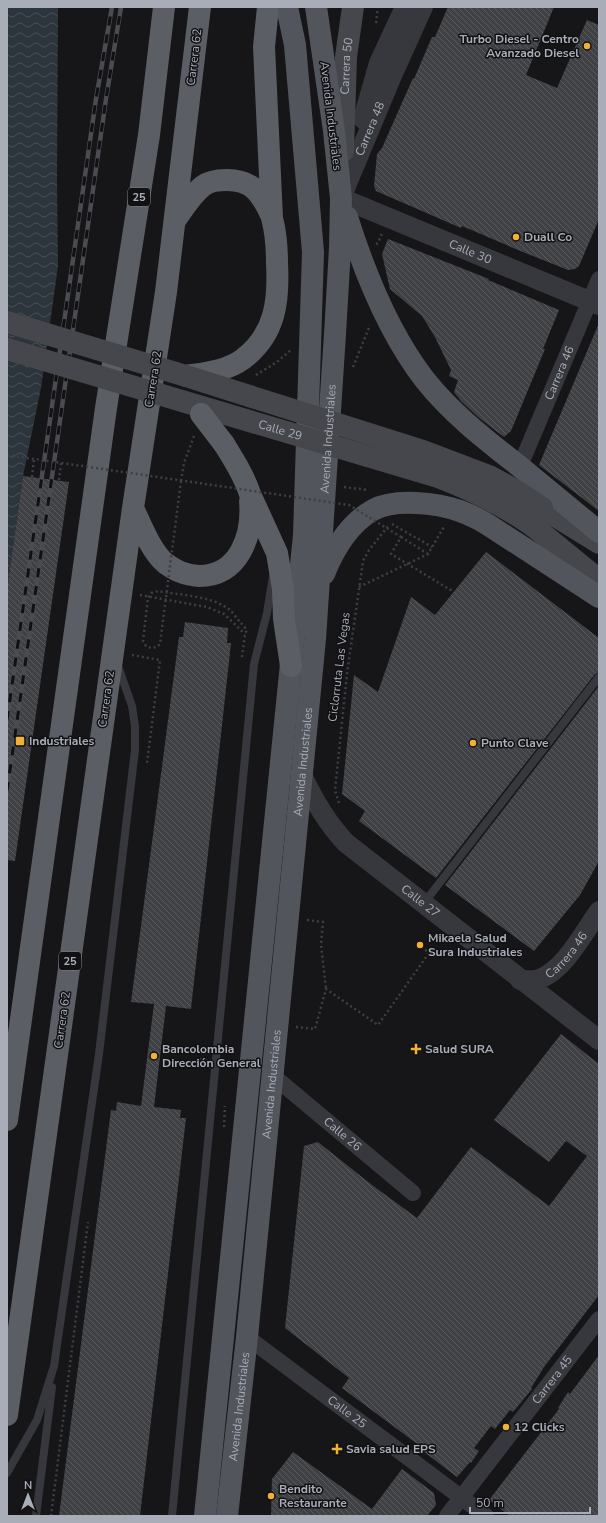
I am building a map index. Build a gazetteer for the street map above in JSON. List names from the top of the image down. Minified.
{"streets":{"highway":["Carrera 62","25"],"main road":["Carrera 50","Avenida Industriales","Calle 29"],"street":["Carrera 48","Calle 30","Carrera 46","Calle 27","Calle 26","Carrera 45","Calle 25"],"path":["Ciclorruta Las Vegas"]},"crossings":[["Carrera 50","Avenida Industriales"],["Carrera 50","Carrera 48"],["Carrera 50","Calle 30"],["Avenida Industriales","Carrera 48"],["Avenida Industriales","Calle 30"],["Avenida Industriales","Calle 27"],["Avenida Industriales","Calle 26"],["Avenida Industriales","Calle 25"],["Carrera 48","Calle 30"],["Calle 30","Carrera 46"],["Carrera 46","Calle 27"],["Carrera 45","Calle 25"]],"places":{"other":["Turbo Diesel - Centro Avanzado Diesel","Duall Co","Punto Clave","Mikaela Salud Sura Industriales","Bancolombia Dirección General","12 Clicks","Bendito Restaurante"],"transit":["Industriales"],"health":["Salud SURA","Savia salud EPS"]},"scale_bar":"50 m","north":"top"}
